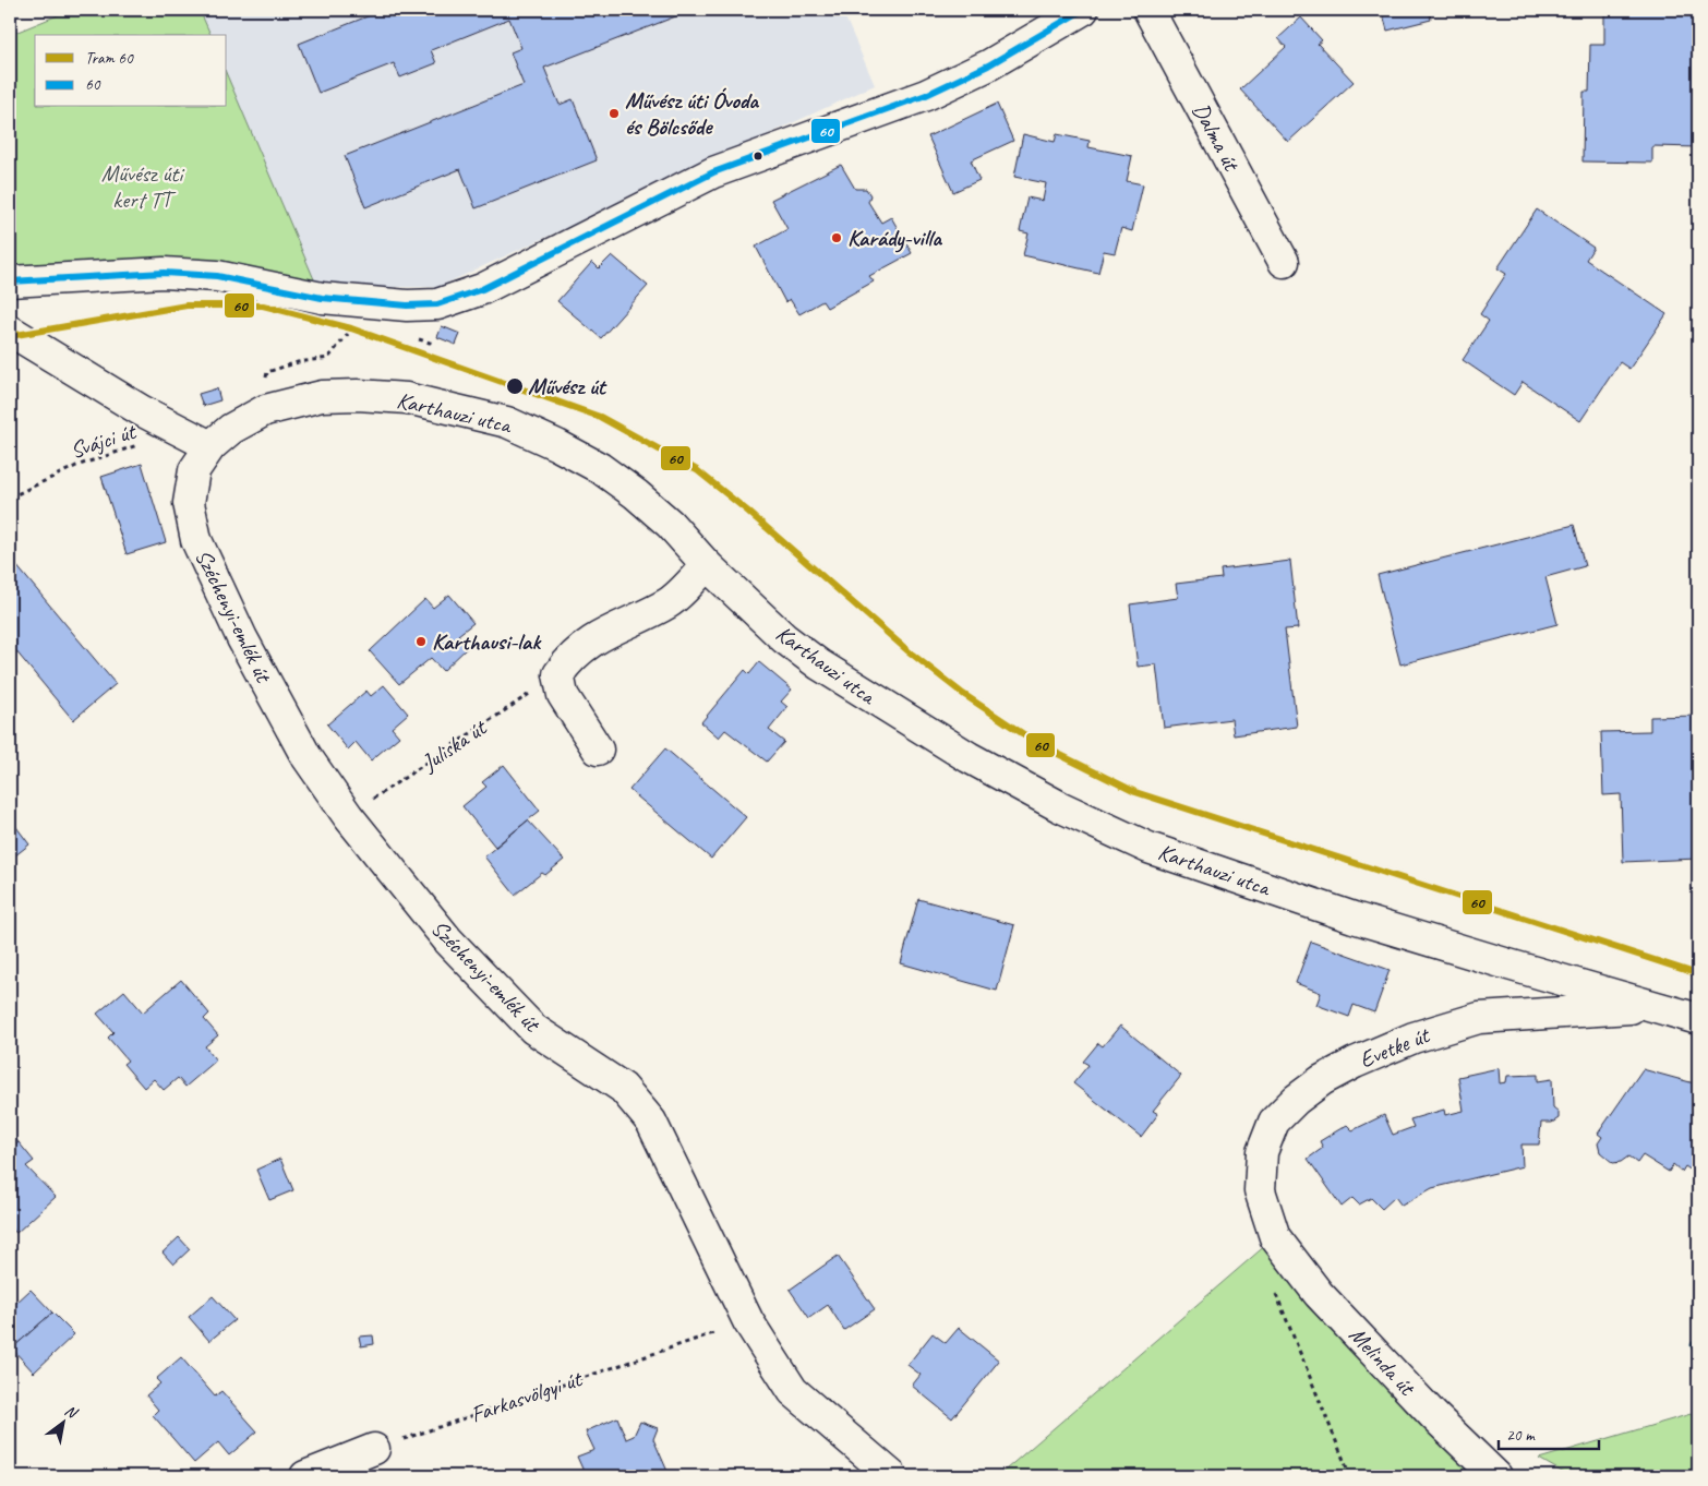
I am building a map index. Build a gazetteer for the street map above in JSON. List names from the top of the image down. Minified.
{"streets":{"street":["Dalma út","Karthauzi utca","Széchenyi-emlék út","Evetke út","Melinda út"],"path":["Svájci út","Juliska út","Farkasvölgyi út"]},"crossings":[["Karthauzi utca","Széchenyi-emlék út"],["Karthauzi utca","Evetke út"],["Széchenyi-emlék út","Juliska út"],["Széchenyi-emlék út","Farkasvölgyi út"],["Evetke út","Melinda út"]],"parks":["Művész úti kert TT"],"places":["Művész úti Óvoda és Bölcsőde","Karády-villa","Művész út","Karthausi-lak"],"lines":["transit line 60","tram line 60"],"legend":["Tram 60","60"],"scale_bar":"20 m","north":"top right"}
